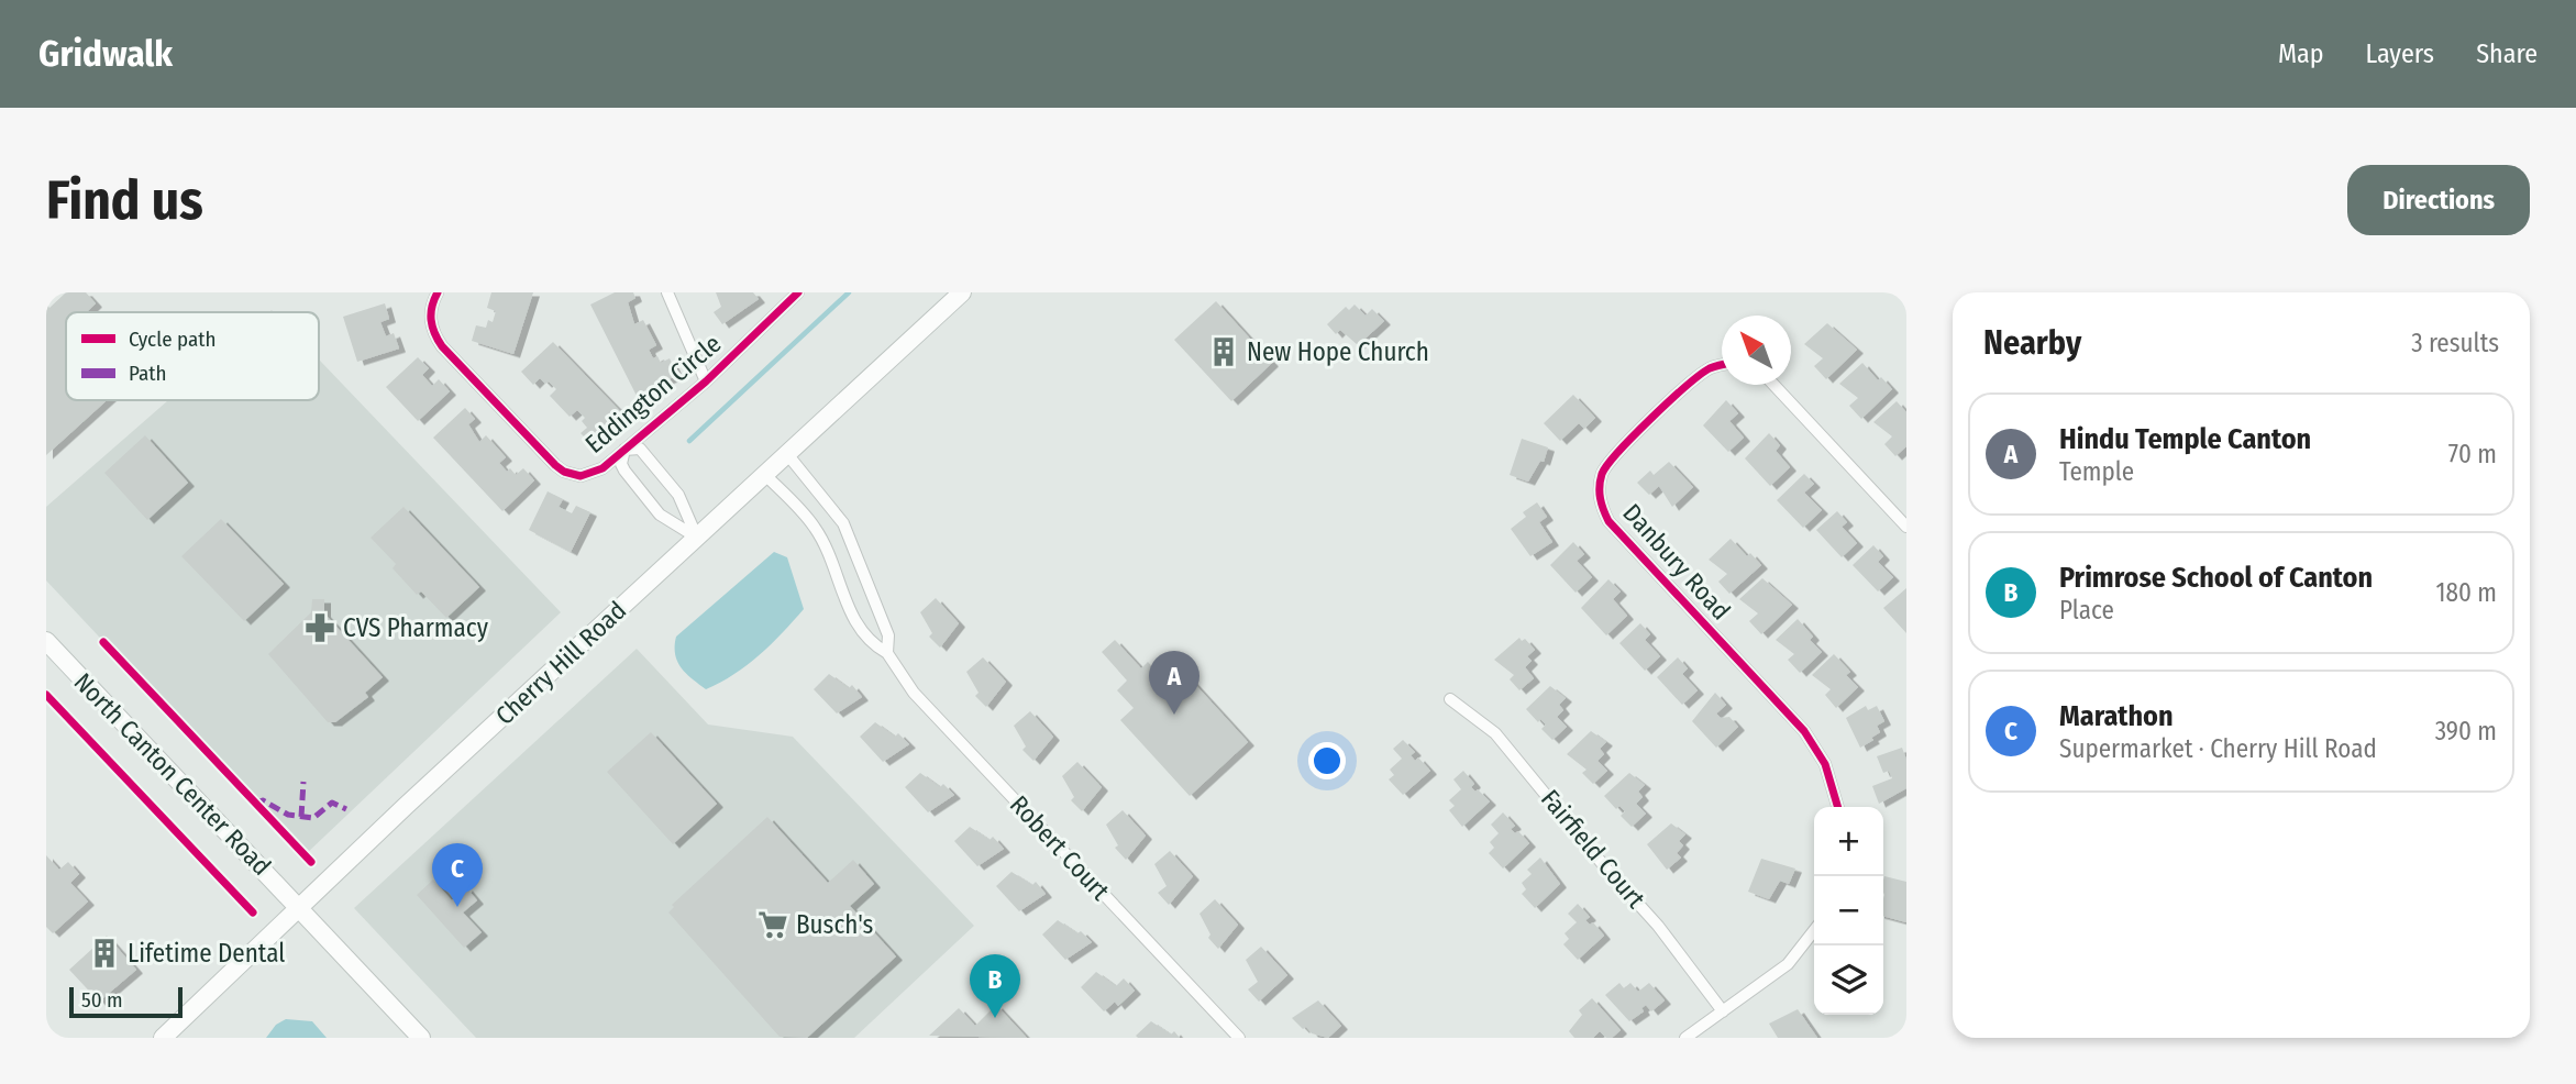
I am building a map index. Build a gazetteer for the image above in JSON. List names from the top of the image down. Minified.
{"streets":{"main road":["Cherry Hill Road","North Canton Center Road"],"street":["Eddington Circle","Danbury Road","Robert Court","Fairfield Court"]},"crossings":[["Cherry Hill Road","North Canton Center Road"],["Cherry Hill Road","Robert Court"]],"places":{"building":["New Hope Church","Lifetime Dental"],"pharmacy":["CVS Pharmacy"],"supermarket":["Busch's"]},"legend":["Cycle path","Path"],"scale_bar":"50 m","north":"top left","page":{"header":"Gridwalk","nav":["Map","Layers","Share"],"buttons":"Directions","title":"Find us","heading":["Nearby","3 results"],"list":[{"mark":"A","name":"Hindu Temple Canton","note":"Temple","value":"70 m"},{"mark":"B","name":"Primrose School of Canton","note":"Place","value":"180 m"},{"mark":"C","name":"Marathon","note":"Supermarket · Cherry Hill Road","value":"390 m"}],"pins":["A","C","B"],"map_buttons":["+","−"],"scale":"50 m"}}
